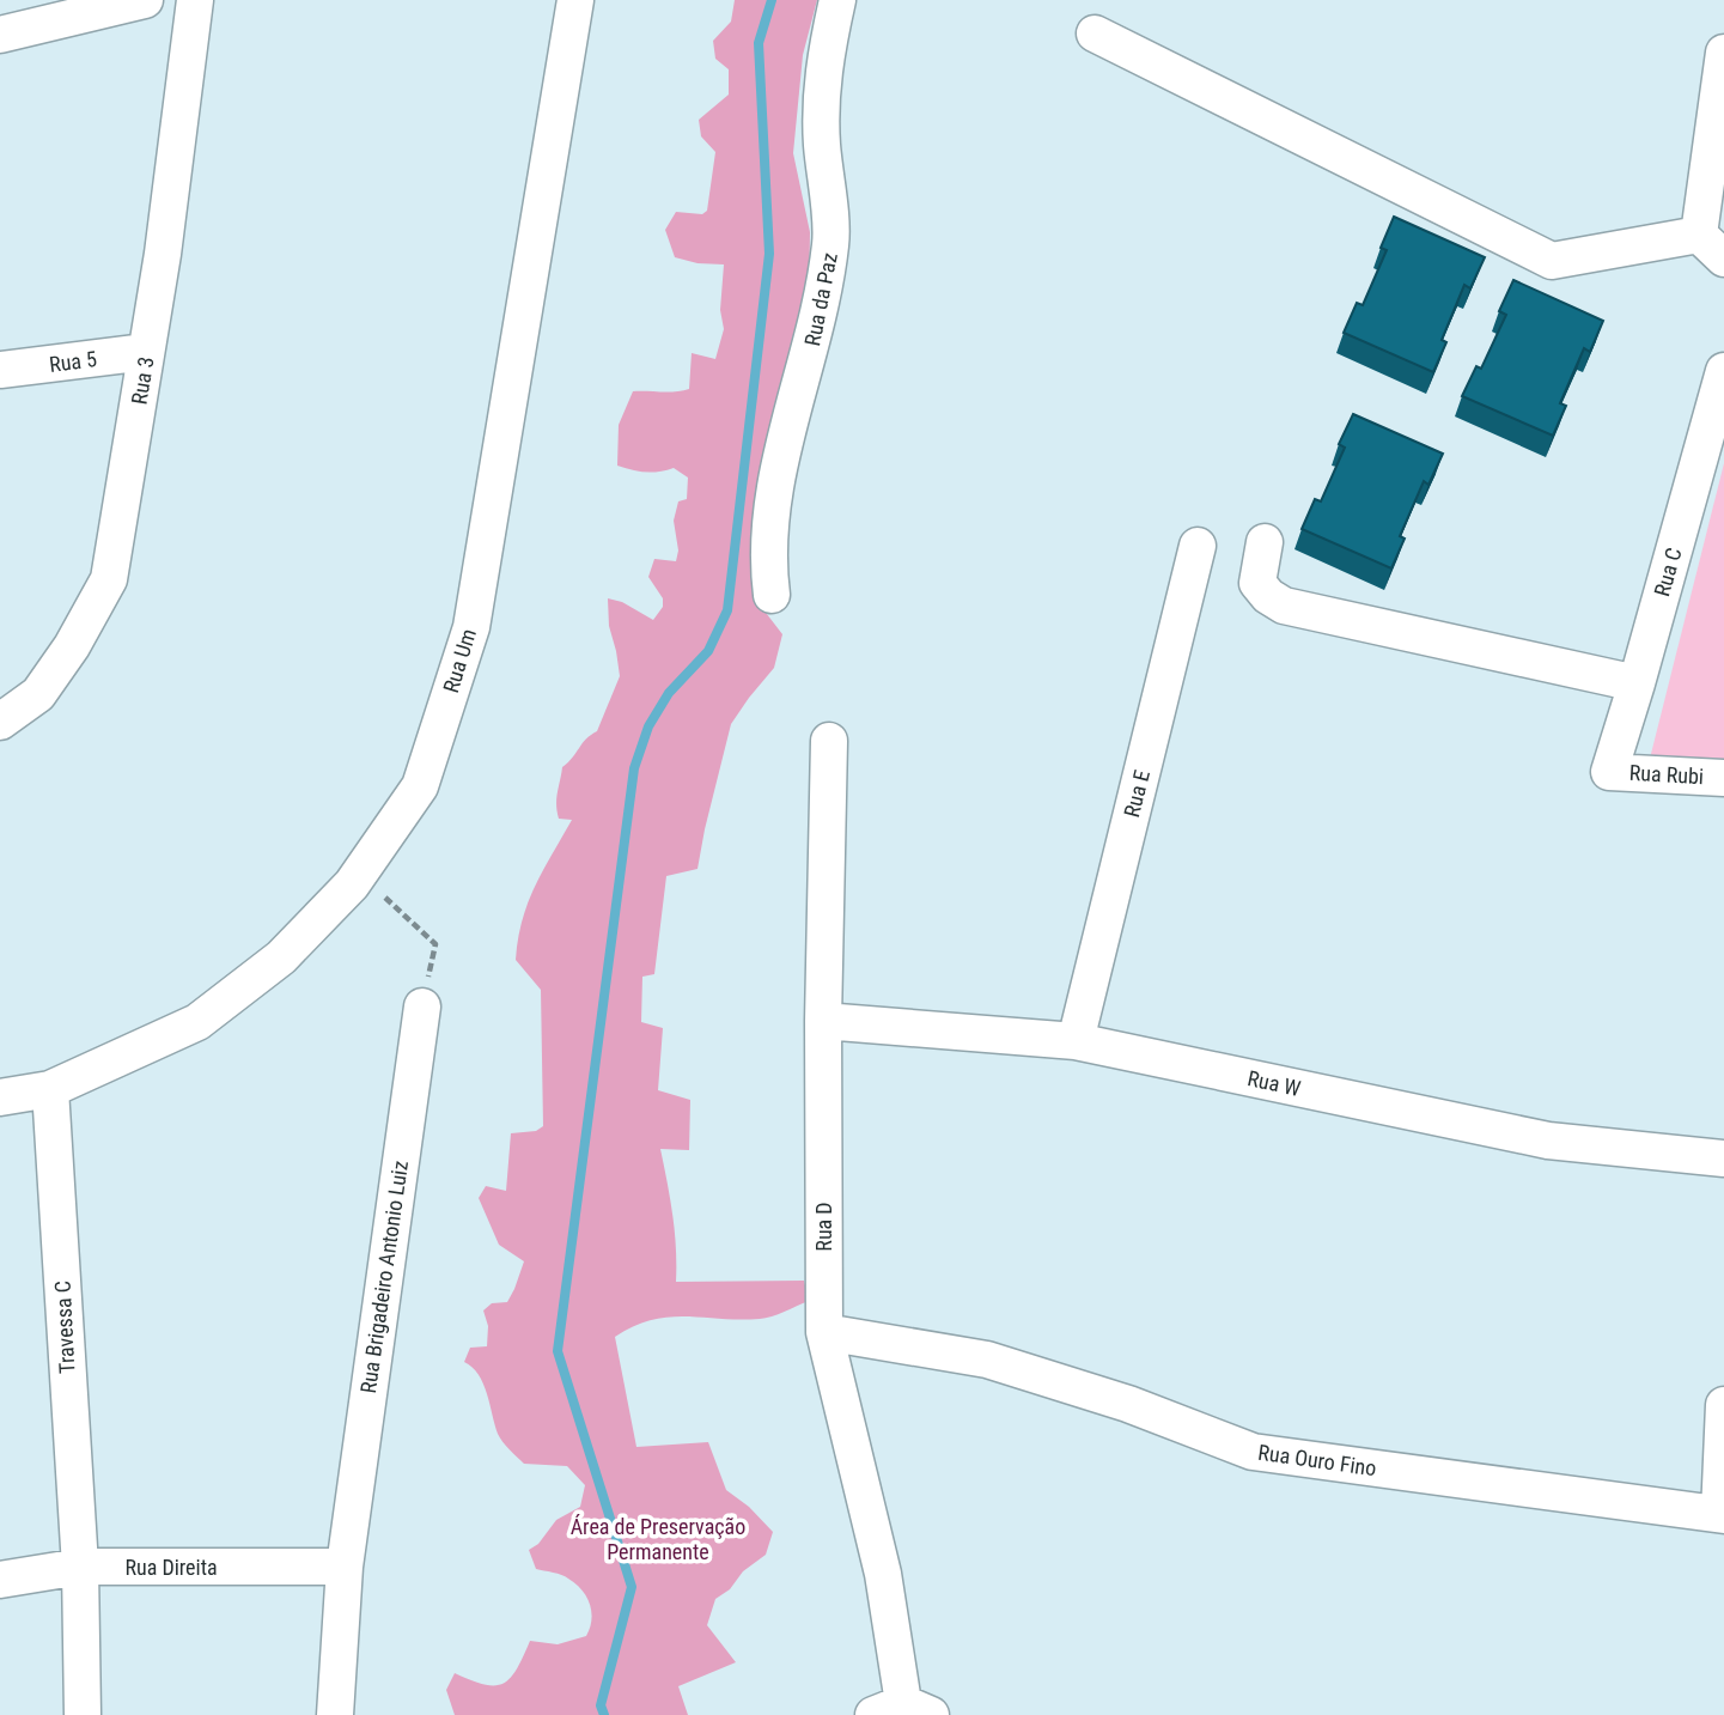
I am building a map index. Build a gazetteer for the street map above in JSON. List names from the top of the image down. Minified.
{"streets":{"street":["Rua da Paz","Rua 5","Rua 3","Rua C","Rua Um","Rua Rubi","Rua E","Rua W","Rua D","Rua Brigadeiro Antonio Luiz","Travessa C","Rua Ouro Fino","Rua Direita"]},"crossings":[["Rua 5","Rua 3"],["Rua C","Rua Rubi"],["Rua Um","Travessa C"],["Rua E","Rua W"],["Rua W","Rua D"],["Rua D","Rua Ouro Fino"],["Rua Brigadeiro Antonio Luiz","Rua Direita"],["Travessa C","Rua Direita"]],"parks":["Área de Preservação Permanente"]}
